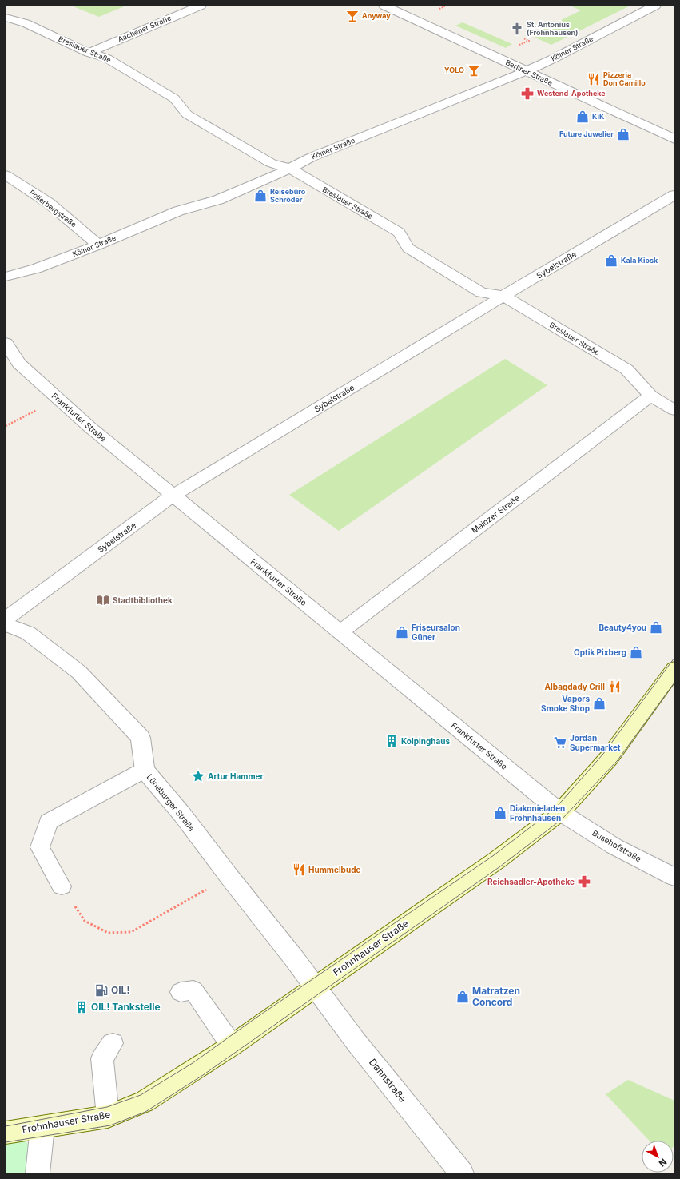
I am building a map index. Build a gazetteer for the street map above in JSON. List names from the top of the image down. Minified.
{"streets":{"main road":["Frohnhauser Straße"],"street":["Aachener Straße","Kölner Straße","Breslauer Straße","Berliner Straße","Pollerbergstraße","Sybelstraße","Frankfurter Straße","Mainzer Straße","Lüneburger Straße","Busehofstraße","Dahnstraße"]},"crossings":[["Aachener Straße","Breslauer Straße"],["Kölner Straße","Breslauer Straße"],["Kölner Straße","Berliner Straße"],["Kölner Straße","Pollerbergstraße"],["Breslauer Straße","Sybelstraße"],["Breslauer Straße","Mainzer Straße"],["Sybelstraße","Frankfurter Straße"],["Frankfurter Straße","Mainzer Straße"],["Frankfurter Straße","Busehofstraße"],["Frankfurter Straße","Frohnhauser Straße"],["Lüneburger Straße","Frohnhauser Straße"],["Lüneburger Straße","Dahnstraße"],["Busehofstraße","Frohnhauser Straße"],["Frohnhauser Straße","Dahnstraße"]],"places":{"bar":["Anyway","YOLO"],"church":["St. Antonius (Frohnhausen)"],"restaurant":["Pizzeria Don Camillo","Albagdady Grill","Hummelbude"],"pharmacy":["Westend-Apotheke","Reichsadler-Apotheke"],"shop":["KiK","Future Juwelier","Reisebüro Schröder","Kala Kiosk","Beauty4you","Friseursalon Güner","Optik Pixberg","Vapors Smoke Shop","Diakonieladen Frohnhausen","Matratzen Concord"],"library":["Stadtbibliothek"],"building":["Kolpinghaus","OIL! Tankstelle"],"supermarket":["Jordan Supermarket"],"place":["Artur Hammer"],"fuel station":["OIL!"]},"north":"bottom right"}
